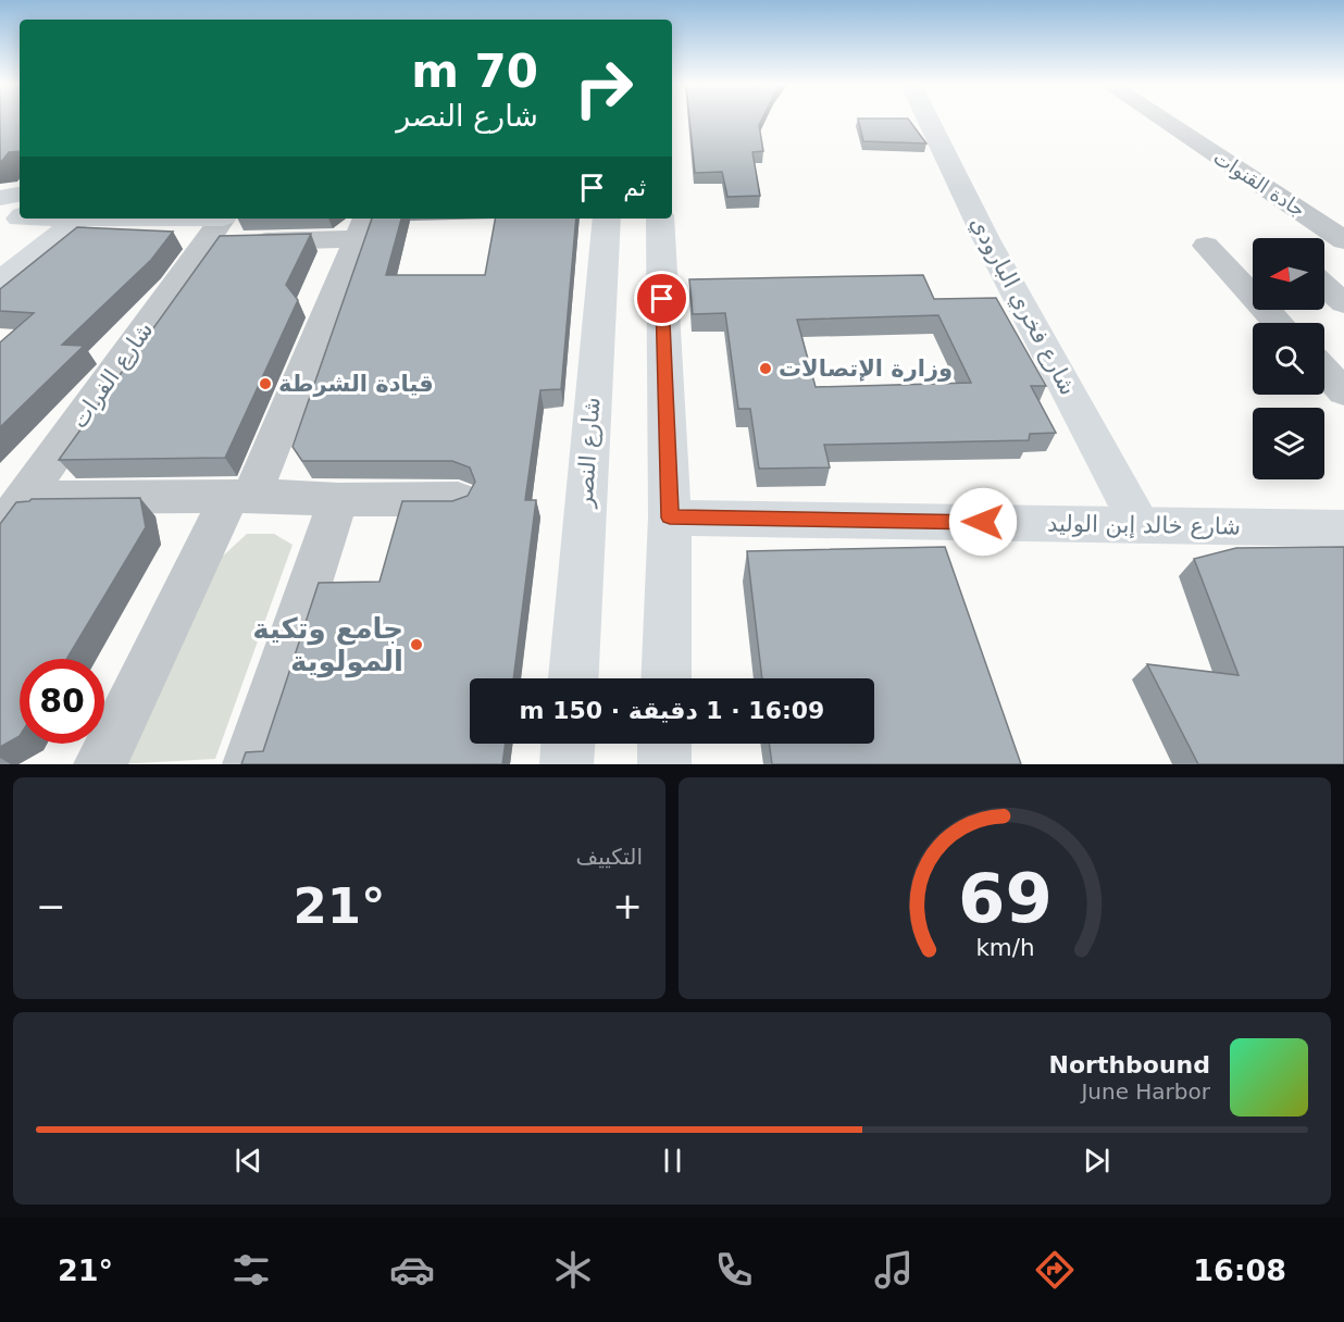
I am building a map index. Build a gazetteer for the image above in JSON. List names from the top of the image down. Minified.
{"streets":{"main road":["شارع فخري البارودي","شارع النصر","شارع خالد إبن الوليد"],"street":["جادة القنوات","شارع الفرات"]},"crossings":[["شارع فخري البارودي","شارع خالد إبن الوليد"]],"places":["وزارة الإتصالات","قيادة الشرطة","جامع وتكية المولوية"],"north":"left","page":{"turn":["70 m","شارع النصر"],"then":"ثم","limit":"80","trip":"16:09 · 1 دقيقة · 150 m","tile":"التكييف","heat":["−","21°","+"],"song":["Northbound","June Harbor"],"tabs":["16:08","21°"],"gauge":["69","km/h"]}}
